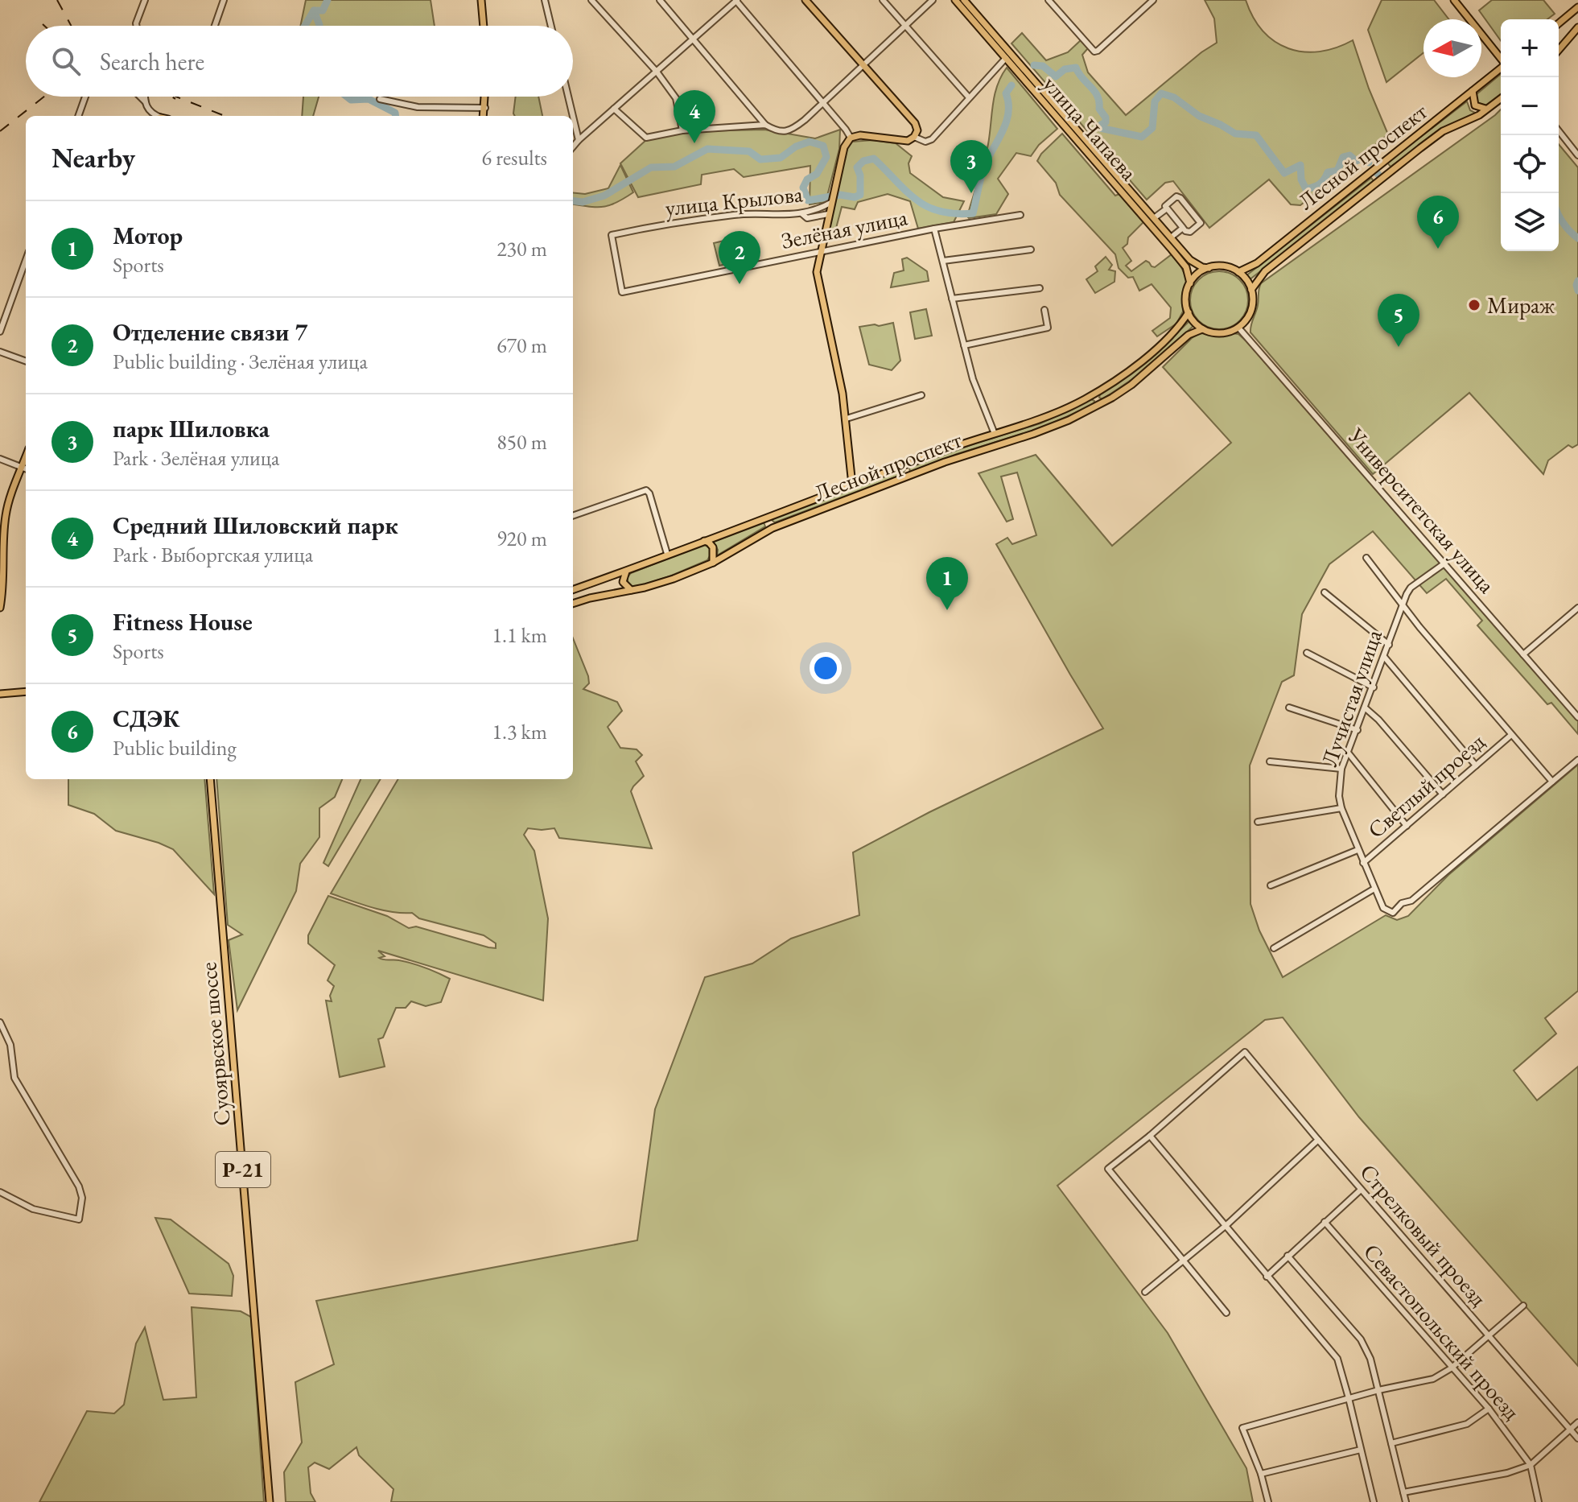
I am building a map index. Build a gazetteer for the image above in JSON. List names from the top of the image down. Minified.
{"streets":{"main road":["улица Чапаева","Лесной проспект","Суоярвское шоссе","Р-21"],"street":["улица Крылова","Зелёная улица","Университетская улица","Лучистая улица","Светлый проезд","Стрелковый проезд","Севастопольский проезд"]},"crossings":[["улица Чапаева","Лесной проспект"],["улица Чапаева","Университетская улица"],["Лесной проспект","Университетская улица"],["улица Крылова","Зелёная улица"],["Университетская улица","Лучистая улица"],["Лучистая улица","Светлый проезд"]],"places":["Мираж"],"north":"left","page":{"map_buttons":["+","−"],"search":"Search here","pins":["4","3","6","2","5","1"],"heading":["Nearby","6 results"],"list":[{"mark":"1","name":"Мотор","note":"Sports","value":"230 m"},{"mark":"2","name":"Отделение связи 7","note":"Public building · Зелёная улица","value":"670 m"},{"mark":"3","name":"парк Шиловка","note":"Park · Зелёная улица","value":"850 m"},{"mark":"4","name":"Средний Шиловский парк","note":"Park · Выборгская улица","value":"920 m"},{"mark":"5","name":"Fitness House","note":"Sports","value":"1.1 km"},{"mark":"6","name":"СДЭК","note":"Public building","value":"1.3 km"}]}}
